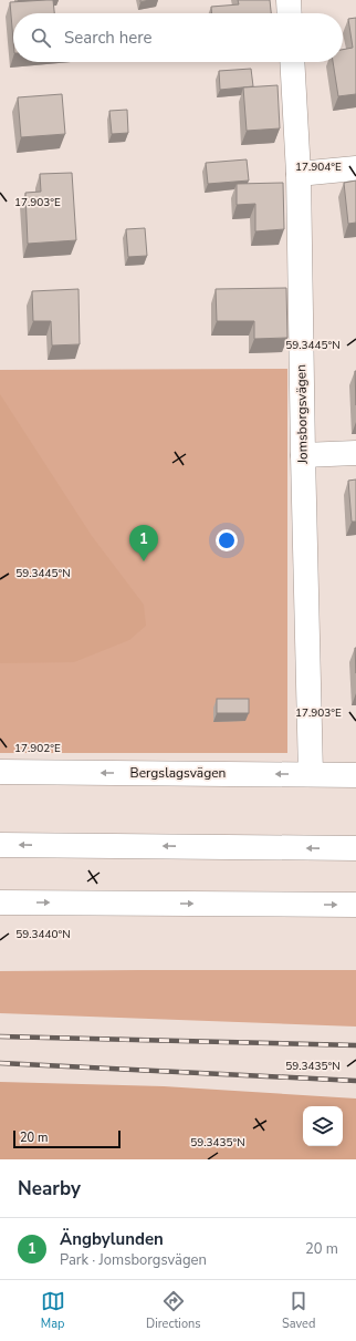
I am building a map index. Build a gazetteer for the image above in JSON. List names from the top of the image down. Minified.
{"streets":{"street":["Jomsborgsvägen","Bergslagsvägen"]},"crossings":[["Jomsborgsvägen","Bergslagsvägen"]],"scale_bar":"20 m","page":{"search":"Search here","pins":"1","scale":"20 m","heading":"Nearby","list":[{"mark":"1","name":"Ängbylunden","note":"Park · Jomsborgsvägen","value":"20 m"}],"nav":["Map","Directions","Saved"]},"coordinates":["17.904°E","17.903°E","59.3445°N","17.902°E","59.3440°N","59.3435°N"]}
